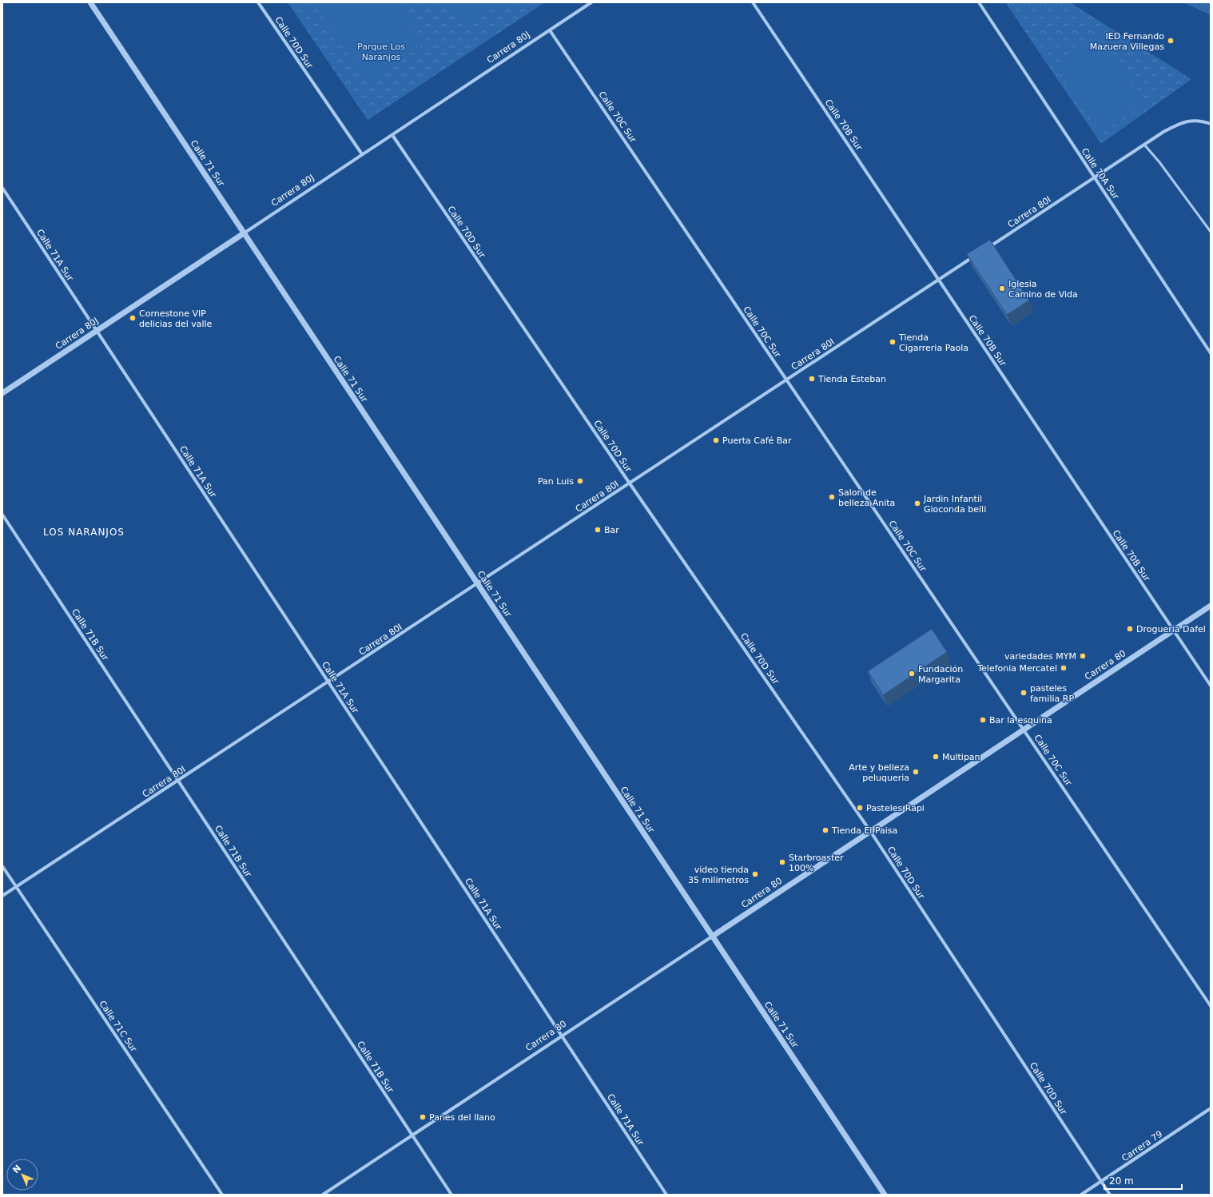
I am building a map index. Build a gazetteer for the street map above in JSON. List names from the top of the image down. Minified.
{"streets":{"street":["Calle 70D Sur","Carrera 80J","Calle 70C Sur","Calle 70B Sur","Calle 71 Sur","Calle 70A Sur","Carrera 80I","Calle 71A Sur","Calle 71B Sur","Carrera 80","Calle 71C Sur","Carrera 79"]},"crossings":[["Calle 70D Sur","Carrera 80J"],["Calle 70D Sur","Carrera 80I"],["Calle 70D Sur","Carrera 80"],["Calle 70D Sur","Carrera 79"],["Carrera 80J","Calle 70C Sur"],["Carrera 80J","Calle 71 Sur"],["Carrera 80J","Calle 71A Sur"],["Calle 70C Sur","Carrera 80I"],["Calle 70C Sur","Carrera 80"],["Calle 70B Sur","Carrera 80I"],["Calle 70B Sur","Carrera 80"],["Calle 71 Sur","Carrera 80I"],["Calle 71 Sur","Carrera 80"],["Calle 70A Sur","Carrera 80I"],["Carrera 80I","Calle 71A Sur"],["Carrera 80I","Calle 71B Sur"],["Carrera 80I","Calle 71C Sur"],["Calle 71A Sur","Carrera 80"],["Calle 71B Sur","Carrera 80"]],"districts":["LOS NARANJOS"],"parks":["Parque Los Naranjos"],"places":["IED Fernando Mazuera Villegas","Iglesia Camino de Vida","Cornestone VIP delicias del valle","Tienda Cigarreria Paola","Tienda Esteban","Puerta Café Bar","Pan Luis","Salon de belleza Anita","Jardin Infantil Gioconda belli","Bar","Drogueria Dafel","variedades MYM","Telefonia Mercatel","Fundación Margarita","pasteles familia RP","Bar la esquina","Multipan","Arte y belleza peluqueria","Pasteles Rapi","Tienda El Paisa","Starbroaster 100%","video tienda 35 milimetros","Panes del llano"],"scale_bar":"20 m","north":"top left"}
